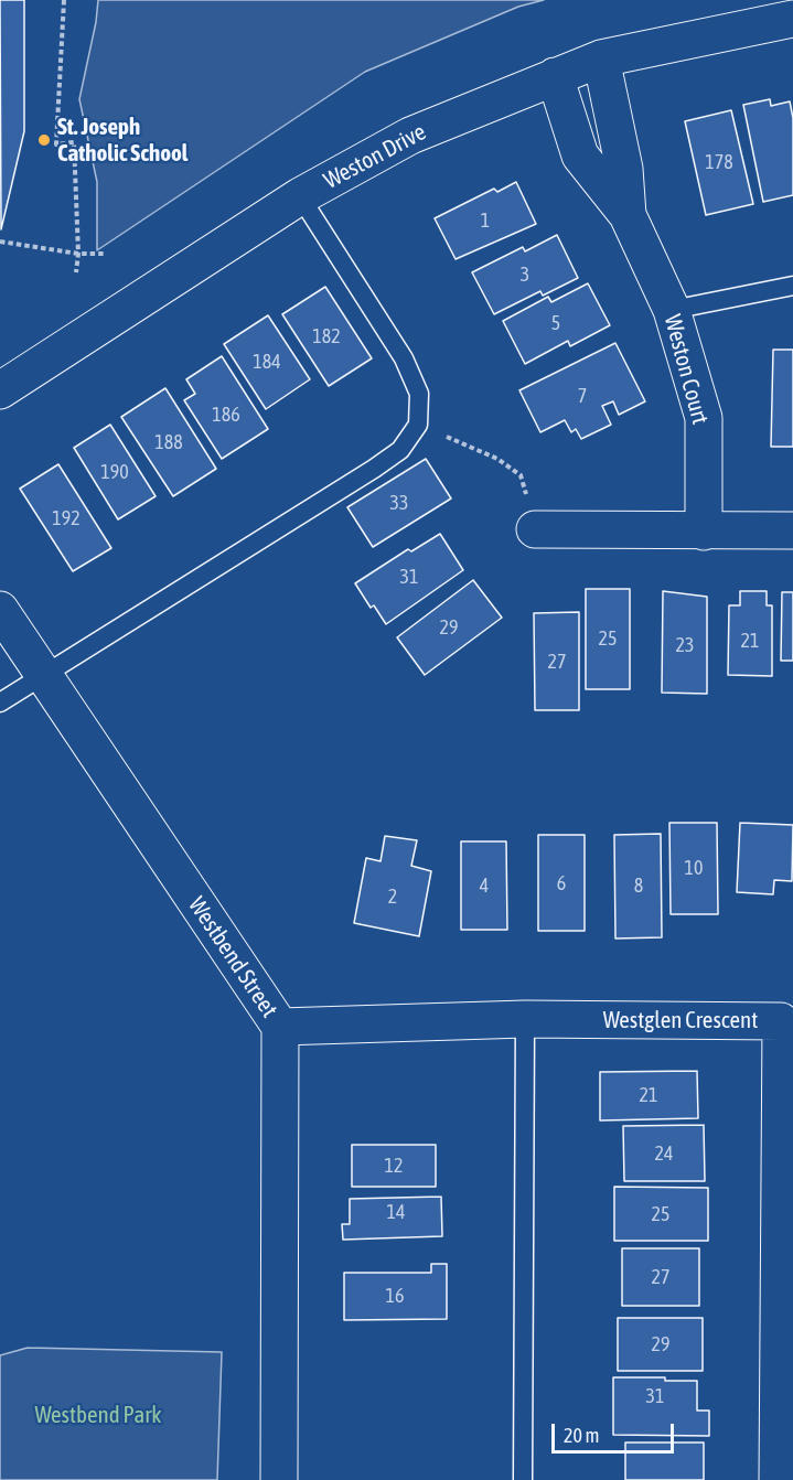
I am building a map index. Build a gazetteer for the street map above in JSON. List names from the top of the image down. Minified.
{"streets":{"street":["Weston Drive","Weston Court","Westbend Street","Westglen Crescent"]},"crossings":[["Weston Drive","Weston Court"],["Westbend Street","Westglen Crescent"]],"parks":["Westbend Park"],"places":["St. Joseph Catholic School"],"house_numbers":["178","1","3","5","182","184","7","186","188","190","33","192","31","29","25","21","23","27","10","6","4","8","2","21","24","12","14","25","27","16","29","31"],"scale_bar":"20 m"}
